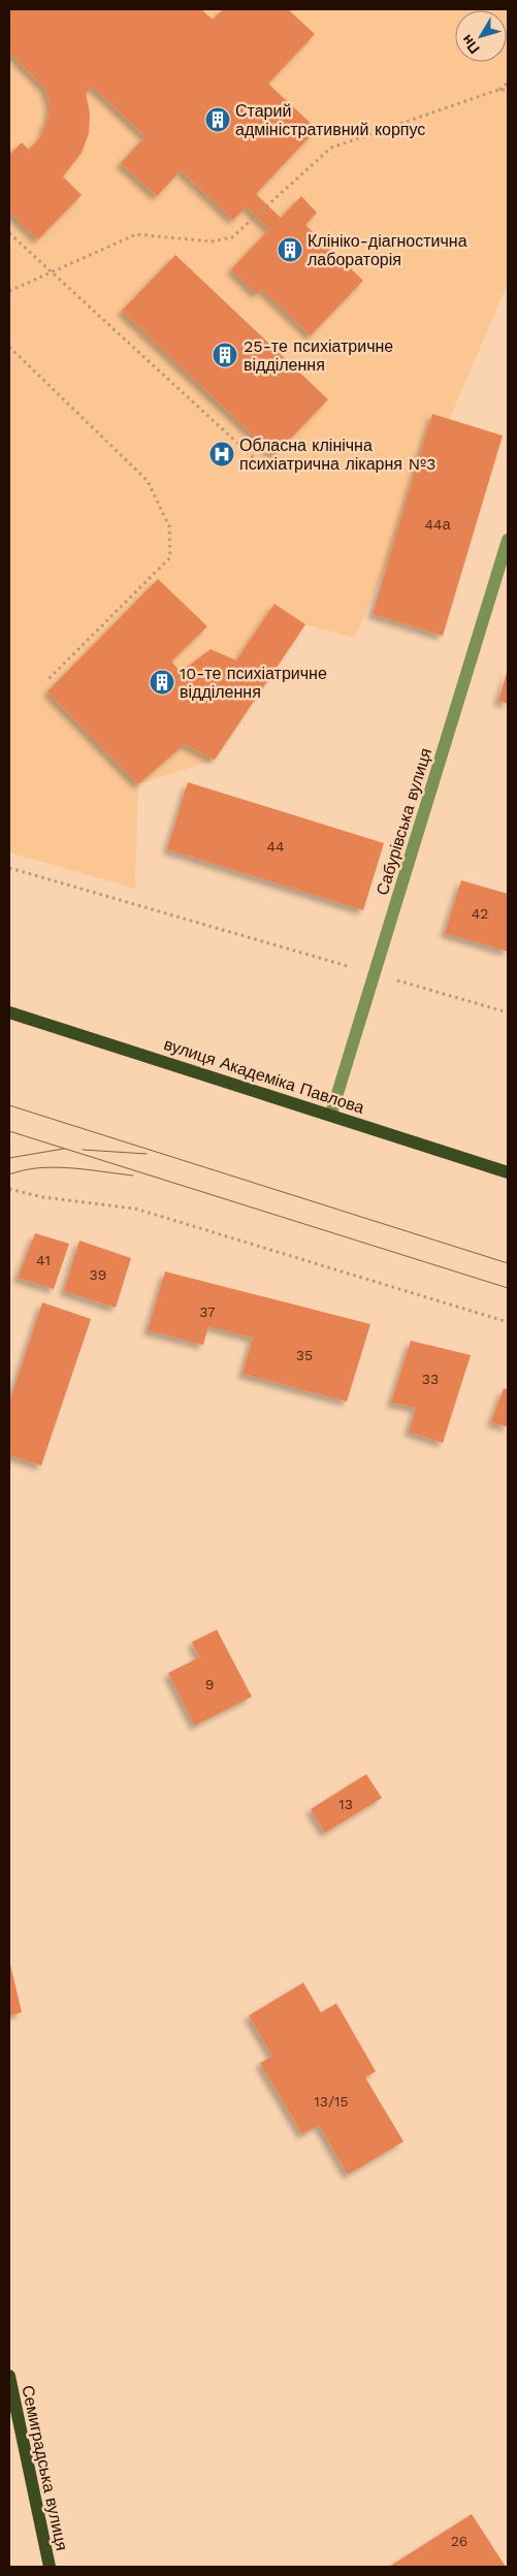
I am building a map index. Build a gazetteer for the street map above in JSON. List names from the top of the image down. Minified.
{"streets":{"main road":["вулиця Академіка Павлова","Семиградська вулиця"],"street":["Сабурівська вулиця"]},"crossings":[["Сабурівська вулиця","вулиця Академіка Павлова"]],"places":{"building":["Старий адміністративний корпус","Клініко-діагностична лабораторія","25-те психіатричне відділення","10-те психіатричне відділення"],"hospital":["Обласна клінічна психіатрична лікарня №3"]},"house_numbers":["44а","44","42","41","39","37","35","33","9","13","13/15","26"],"north":"bottom left"}
